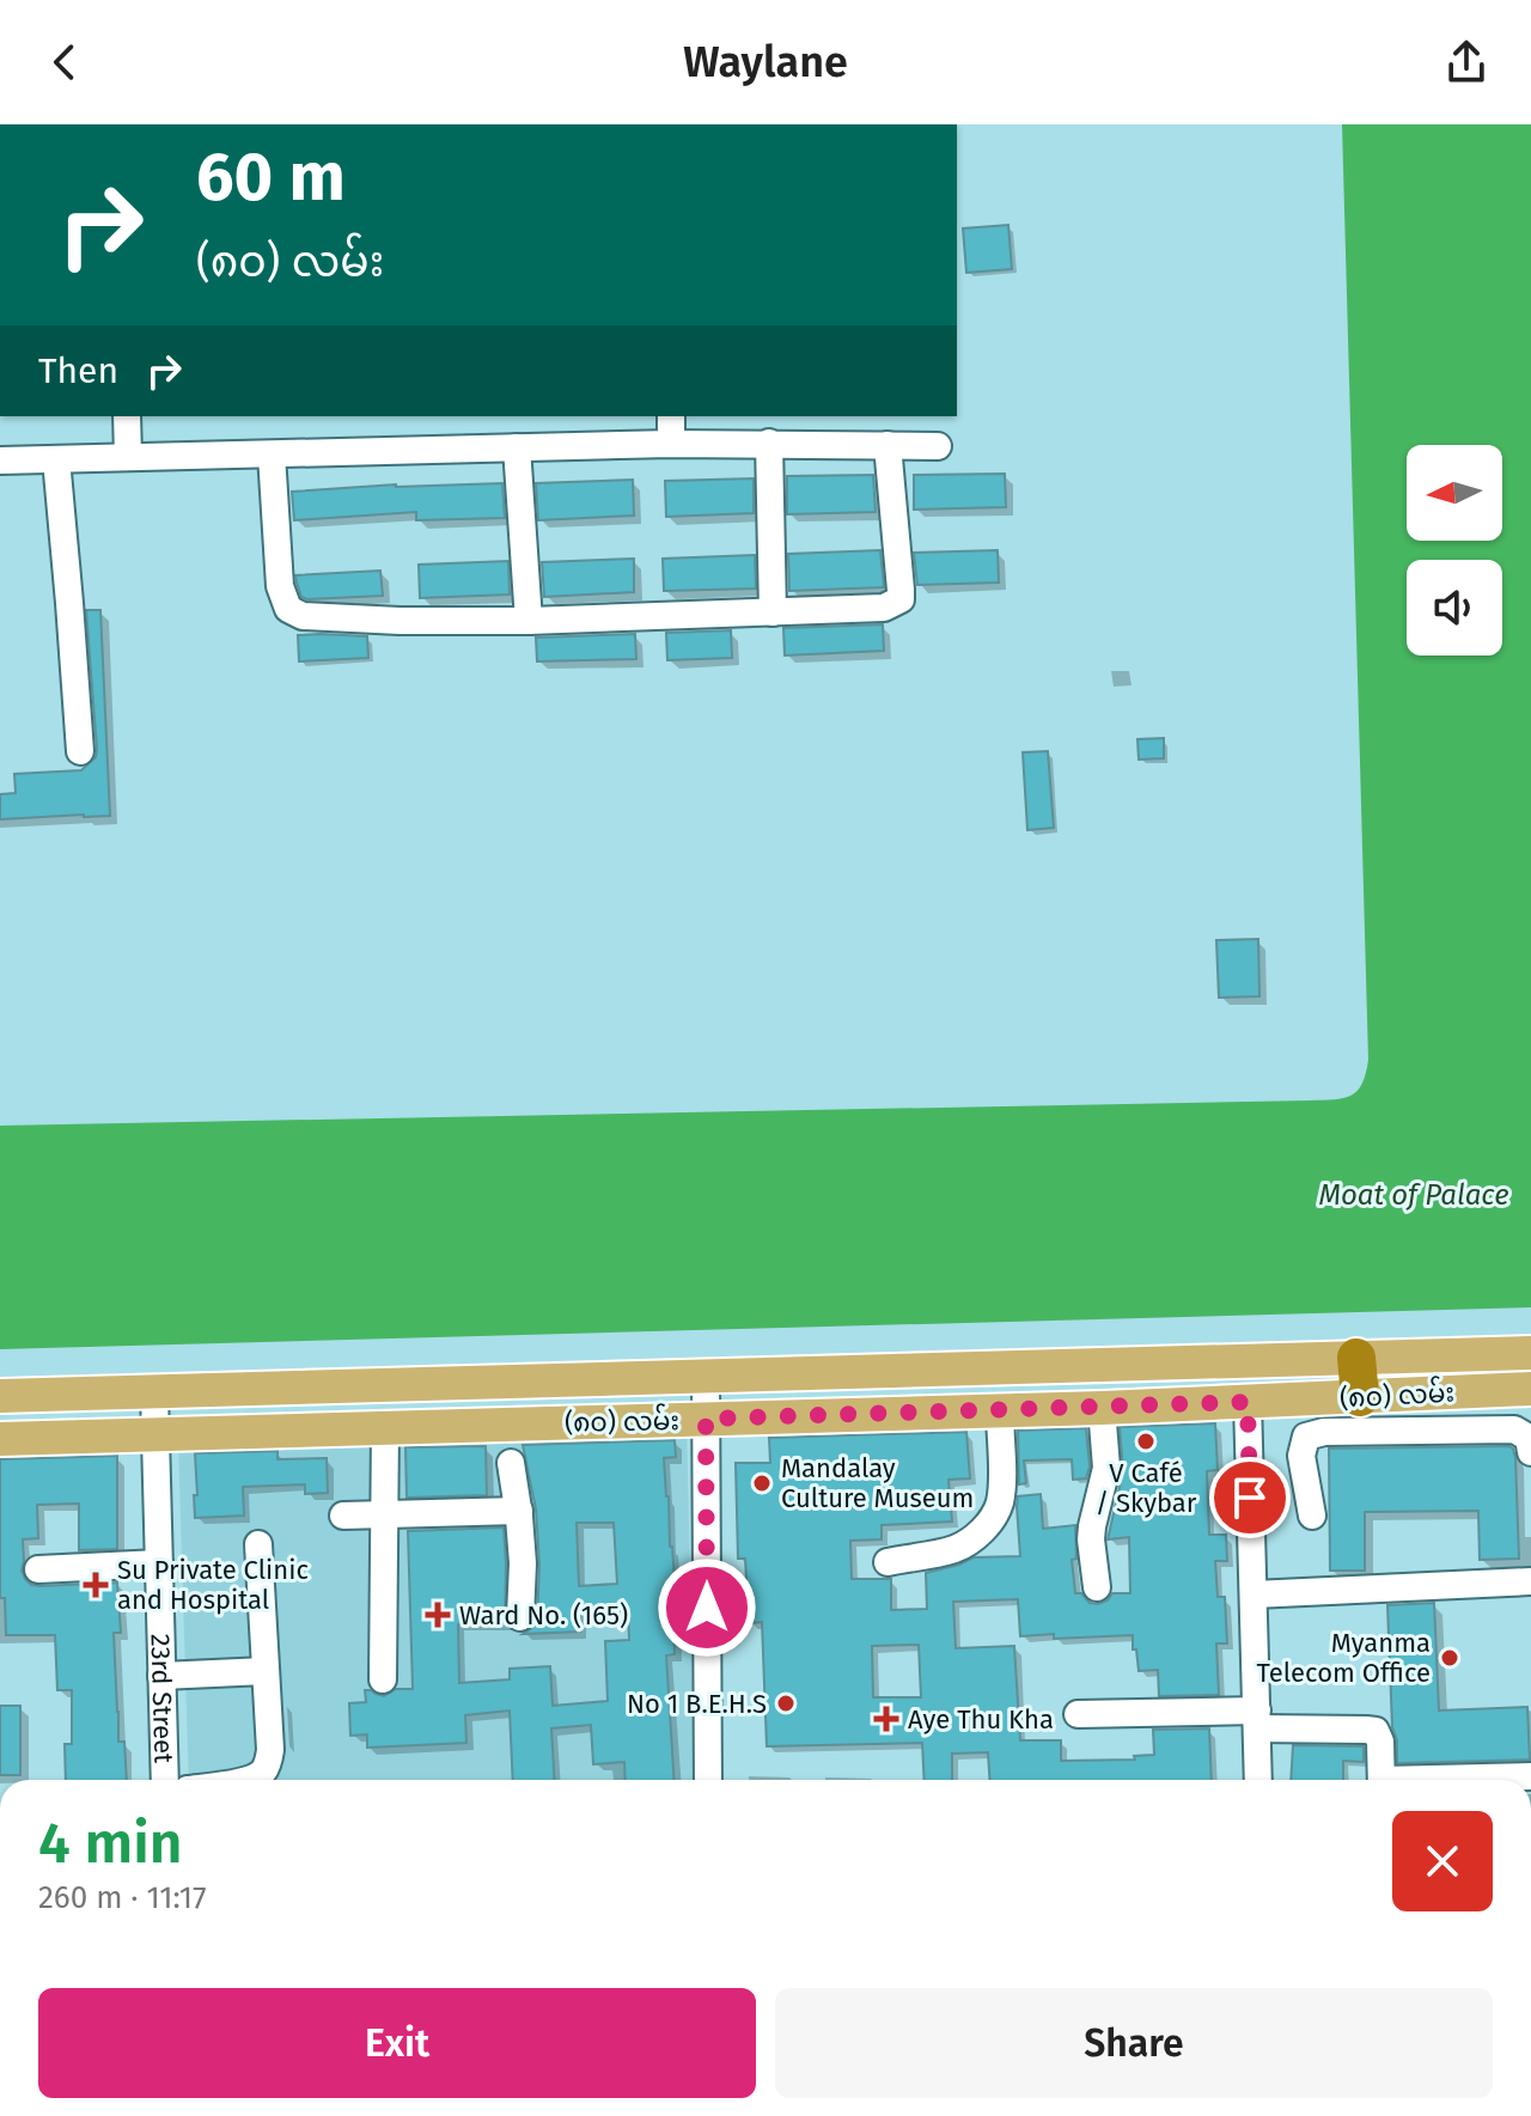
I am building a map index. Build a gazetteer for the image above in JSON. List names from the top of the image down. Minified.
{"streets":{"main road":["(၈၀) လမ်း"],"street":["23rd Street"]},"crossings":[["(၈၀) လမ်း","23rd Street"]],"water":["Moat of Palace"],"places":{"other":["V Café / Skybar","Mandalay Culture Museum","Myanma Telecom Office","No 1 B.E.H.S"],"health":["Su Private Clinic and Hospital","Ward No. (165)","Aye Thu Kha"]},"north":"left","page":{"header":"Waylane","turn":["60 m","(၈၀) လမ်း"],"then":"Then","heading":["4 min","260 m · 11:17"],"buttons":["Exit","Share"]}}
